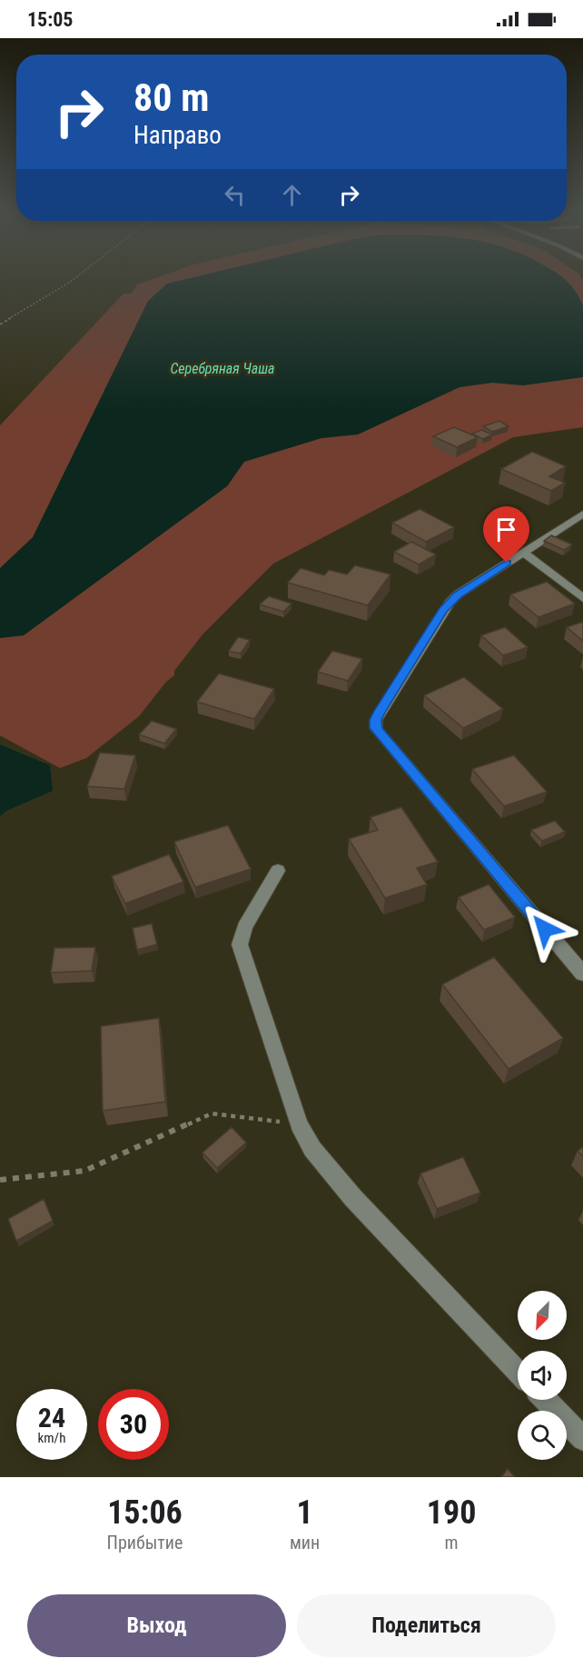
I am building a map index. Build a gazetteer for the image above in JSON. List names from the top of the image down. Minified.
{"water":["Серебряная Чаша"],"north":"bottom left","page":{"status":"15:05","turn":["80 m","Направо"],"speed":"24 km/h","limit":"30","eta":["15:06","Прибытие","1","мин","190","m"],"buttons":["Выход","Поделиться"]}}
